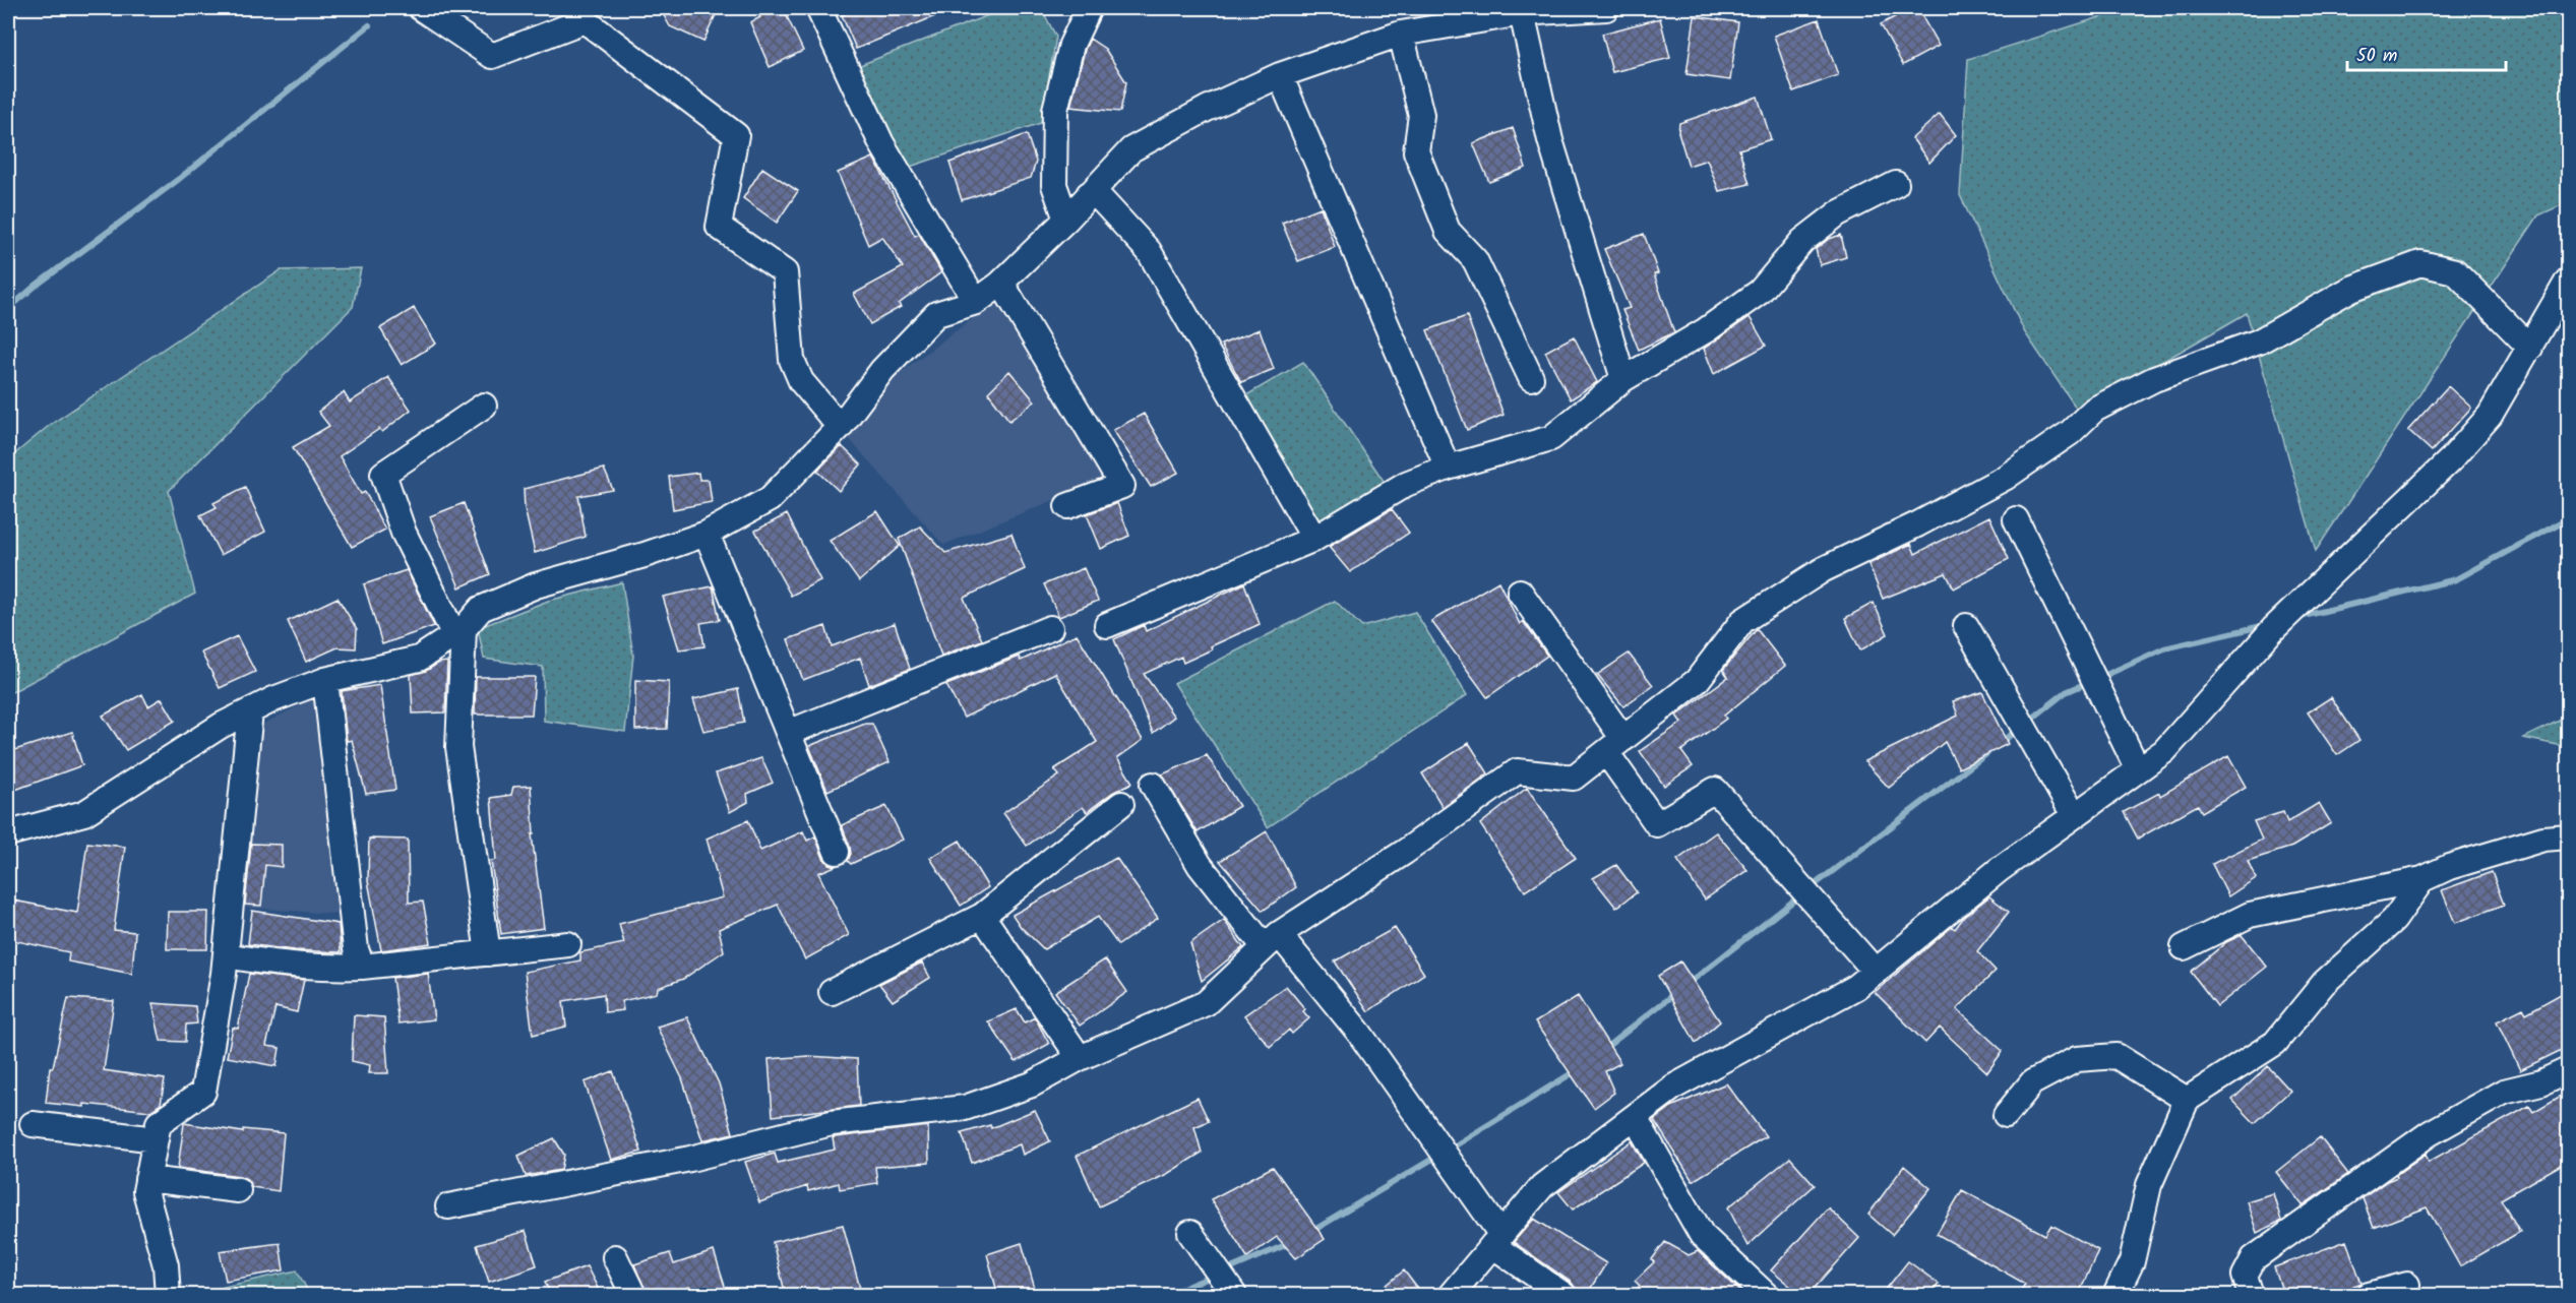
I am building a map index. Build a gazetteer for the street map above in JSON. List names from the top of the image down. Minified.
{"scale_bar":"50 m"}
